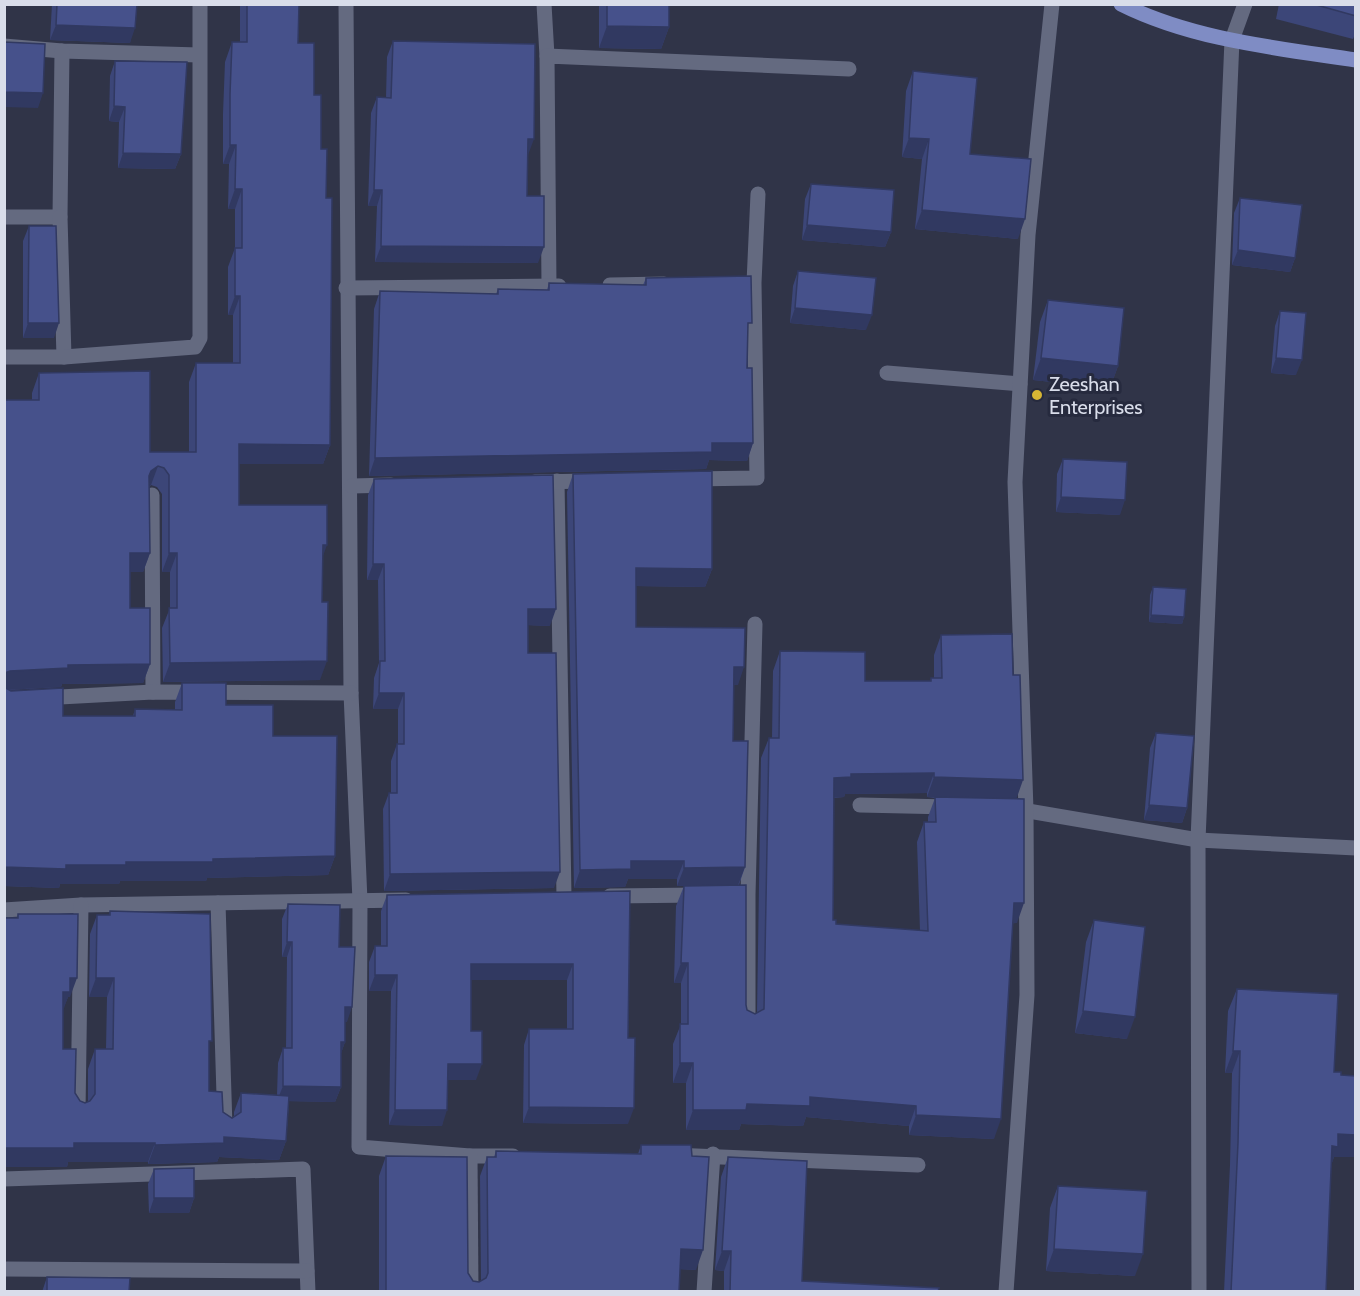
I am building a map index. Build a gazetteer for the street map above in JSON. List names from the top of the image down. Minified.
{"places":["Zeeshan Enterprises"]}
